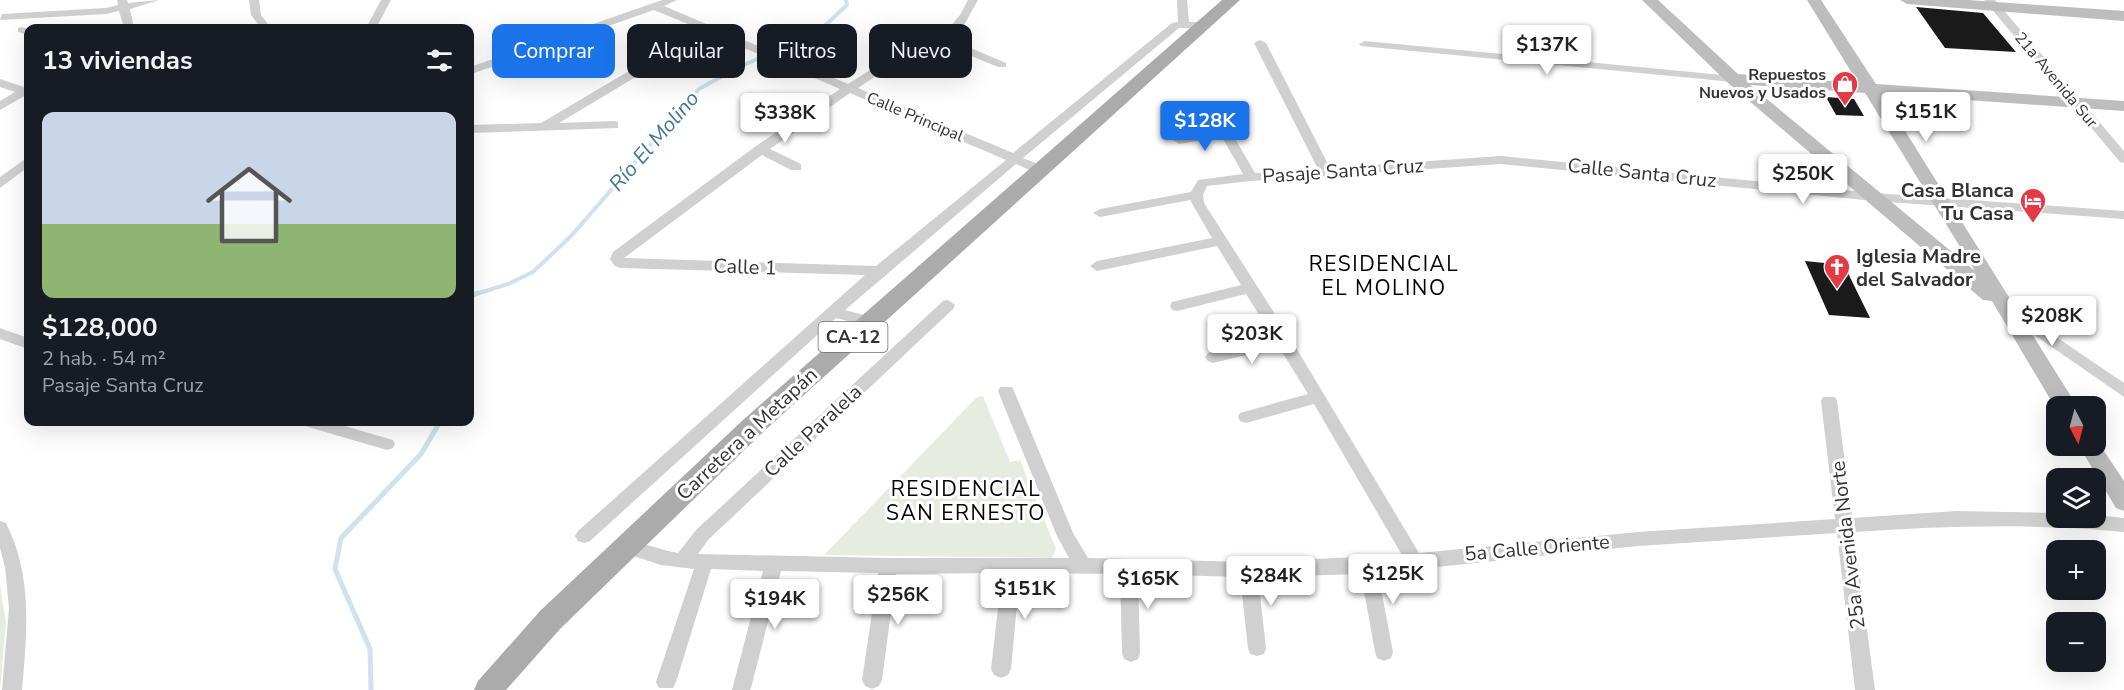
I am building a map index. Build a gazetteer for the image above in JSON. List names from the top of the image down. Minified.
{"streets":{"main road":["CA-12","Carretera a Metapán"],"street":["21a Avenida Sur","Calle Principal","Pasaje Santa Cruz","Calle Santa Cruz","Calle 1","Calle Paralela","25a Avenida Norte","5a Calle Oriente"]},"crossings":[["Calle Principal","Carretera a Metapán"],["Pasaje Santa Cruz","Calle Santa Cruz"],["Calle Paralela","5a Calle Oriente"],["Carretera a Metapán","5a Calle Oriente"],["25a Avenida Norte","5a Calle Oriente"]],"districts":["RESIDENCIAL EL MOLINO","RESIDENCIAL SAN ERNESTO"],"water":["Río El Molino"],"places":{"shop":["Repuestos Nuevos y Usados"],"hotel":["Casa Blanca Tu Casa"],"church":["Iglesia Madre del Salvador"]},"north":"bottom","page":{"chip":["Comprar","Alquilar","Filtros","Nuevo"],"heading":"13 viviendas","price":["$137K","$151K","$338K","$128K","$250K","$208K","$203K","$125K","$284K","$165K","$151K","$256K","$194K"],"list":[{"name":"$128,000","note":"2 hab. · 54 m² · Pasaje Santa Cruz"}],"map_buttons":["+","−"]}}
